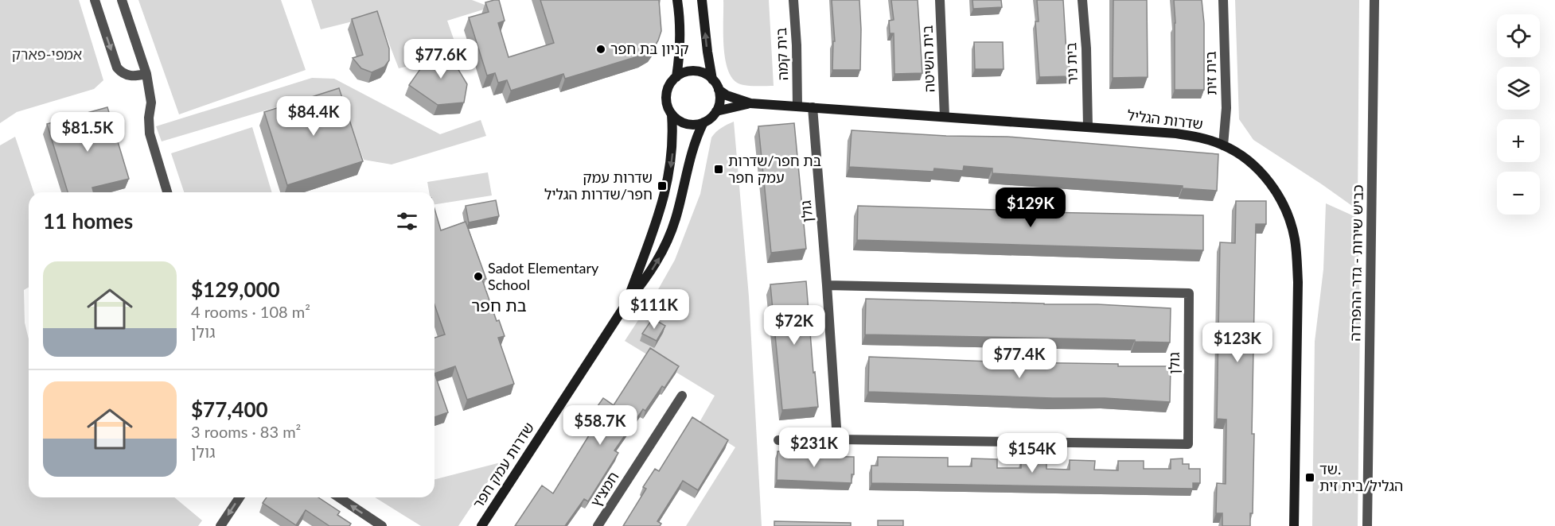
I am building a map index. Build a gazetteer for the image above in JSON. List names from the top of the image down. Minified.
{"streets":{"street":["בית קמה","בית השיטה","בית ניר","בית זית","שדרות הגליל","גולן","כביש שירות - גדר ההפרדה","שדרות עמק חפר","חמציץ"]},"crossings":[["בית קמה","שדרות הגליל"],["בית השיטה","שדרות הגליל"],["בית ניר","שדרות הגליל"],["בית זית","שדרות הגליל"],["שדרות הגליל","גולן"],["שדרות הגליל","שדרות עמק חפר"]],"districts":["בת חפר"],"parks":["אמפי-פארק"],"places":{"other":["קניון בת חפר","Sadot Elementary School"],"transit":["בת חפר/שדרות עמק חפר","שדרות עמק חפר/שדרות הגליל","שד. הגליל/בית זית"]},"page":{"map_buttons":["+","−"],"price":["$77.6K","$84.4K","$81.5K","$129K","$111K","$72K","$123K","$77.4K","$58.7K","$231K","$154K"],"heading":"11 homes","list":[{"name":"$129,000","note":"4 rooms · 108 m² · גולן"},{"name":"$77,400","note":"3 rooms · 83 m² · גולן"}]}}
